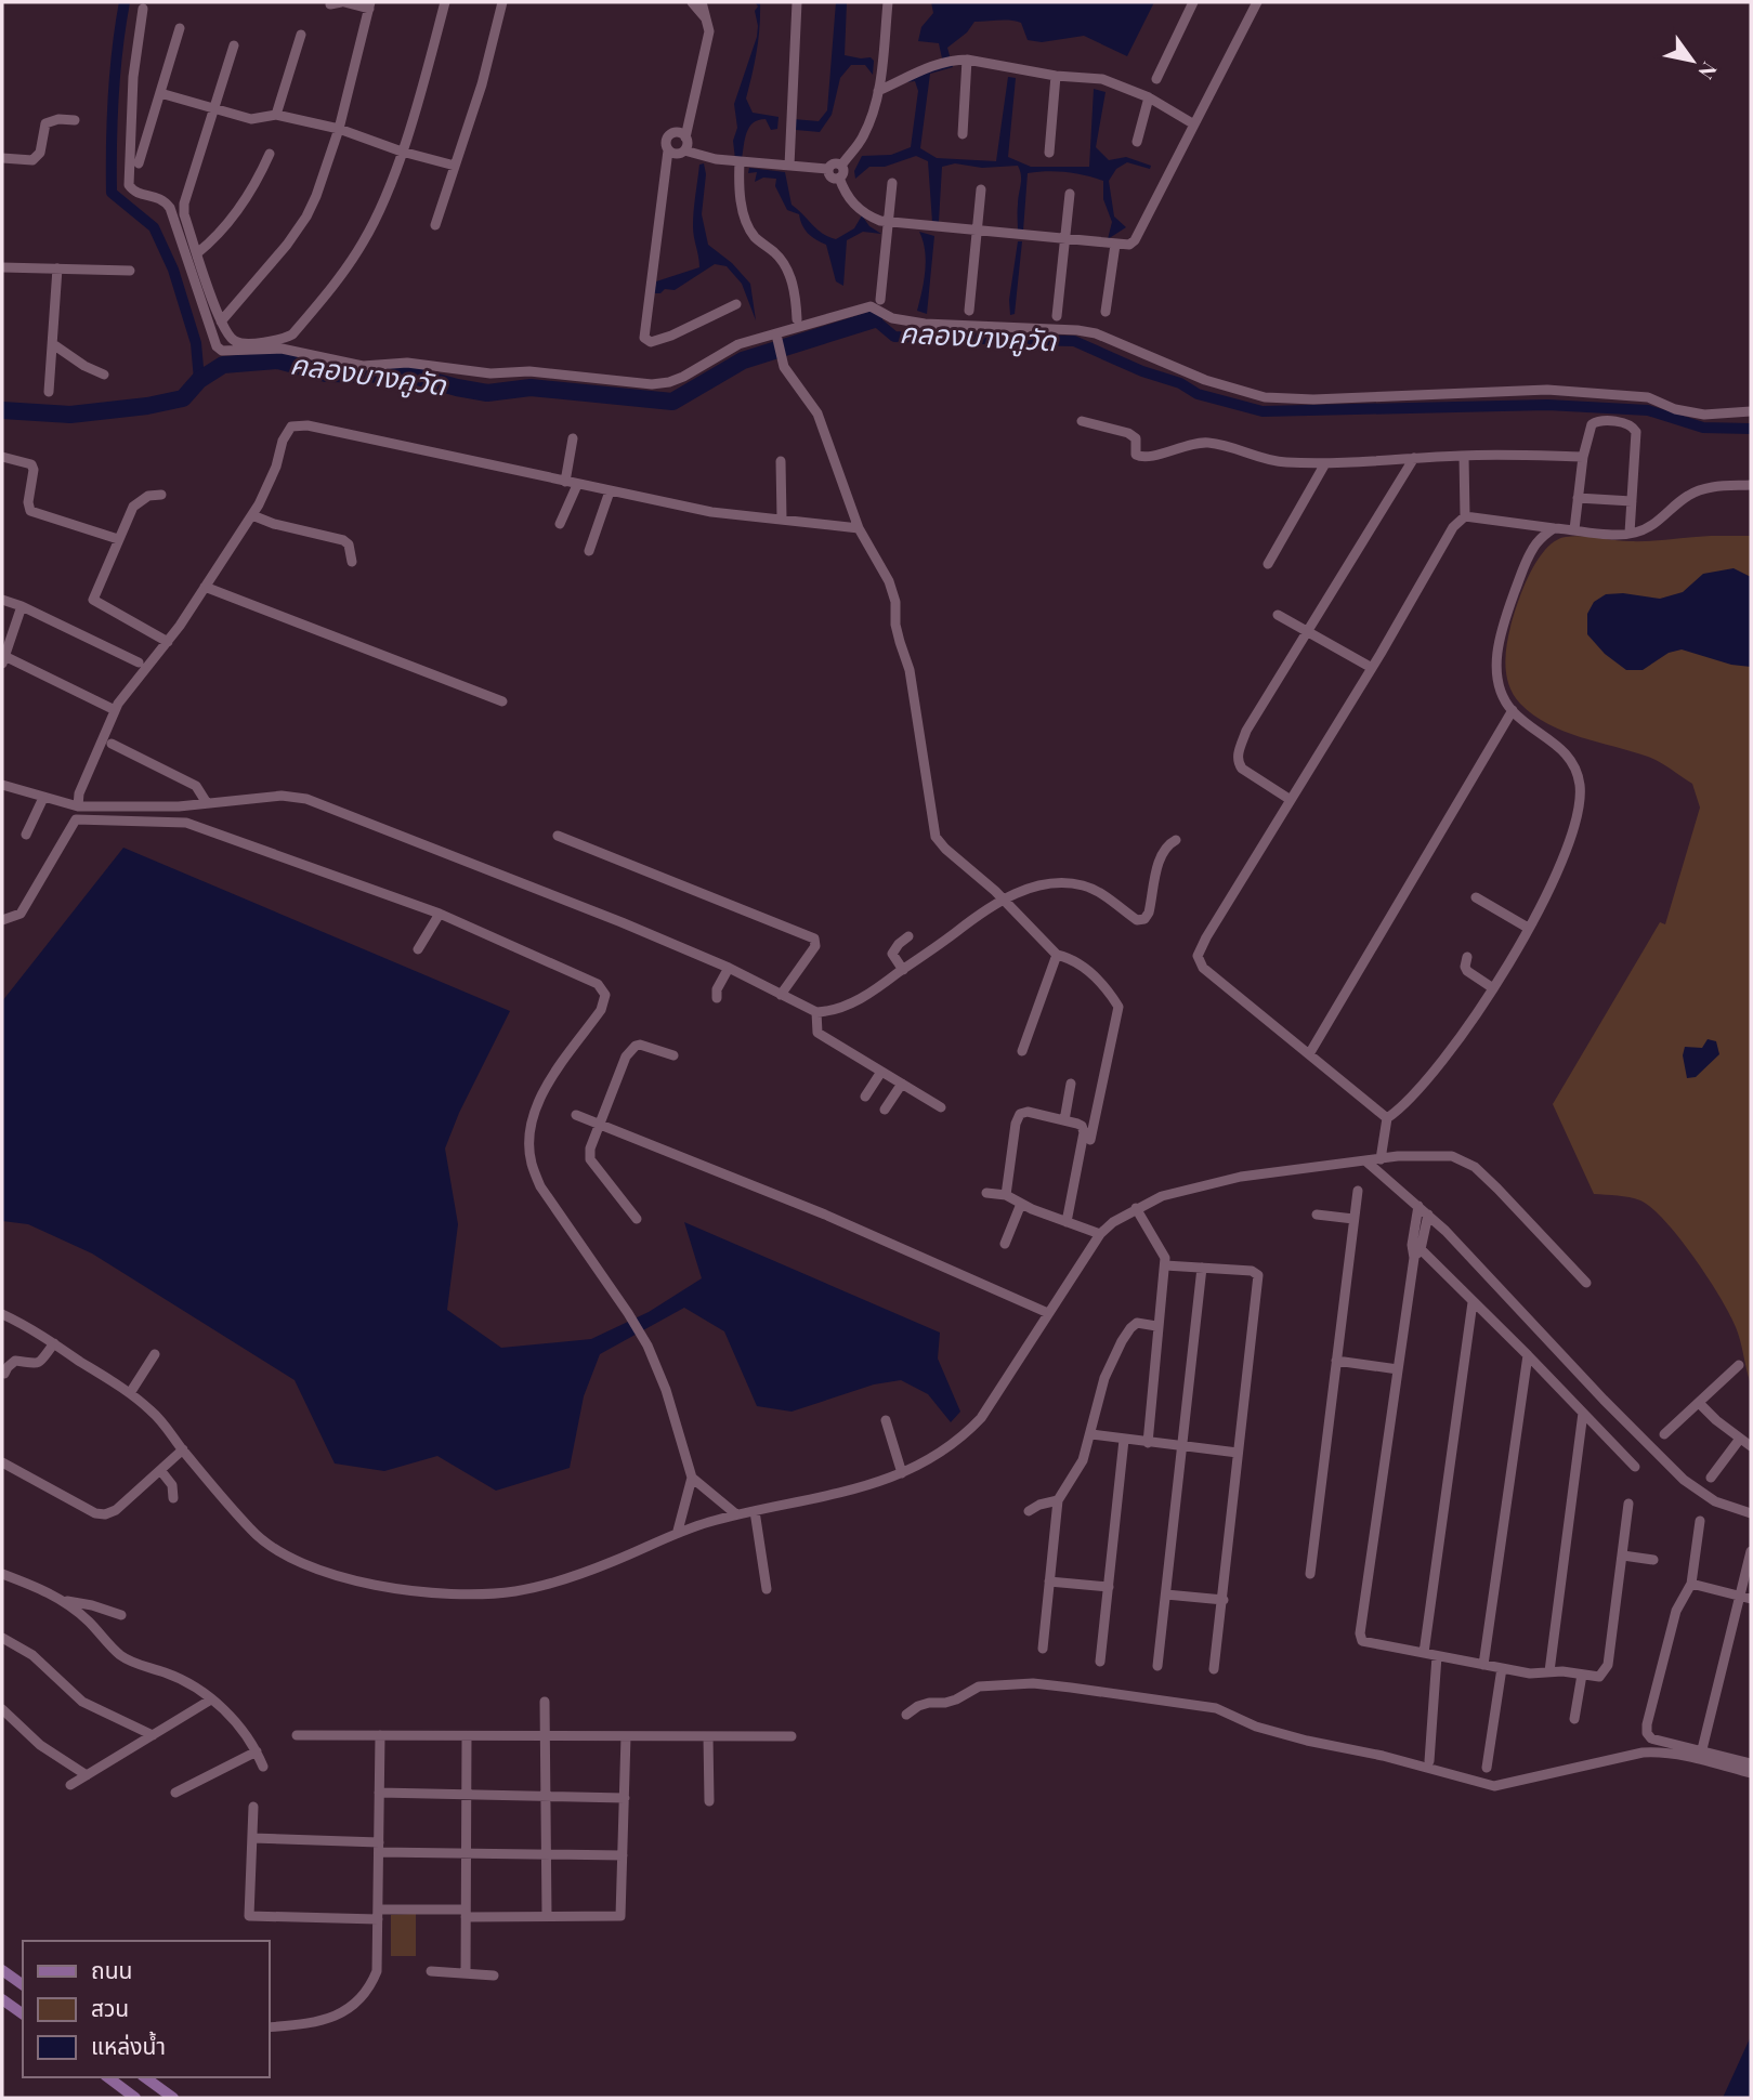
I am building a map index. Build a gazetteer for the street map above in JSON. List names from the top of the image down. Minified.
{"water":["คลองบางคูวัด"],"legend":["ถนน","สวน","แหล่งน้ำ"],"north":"bottom right"}
